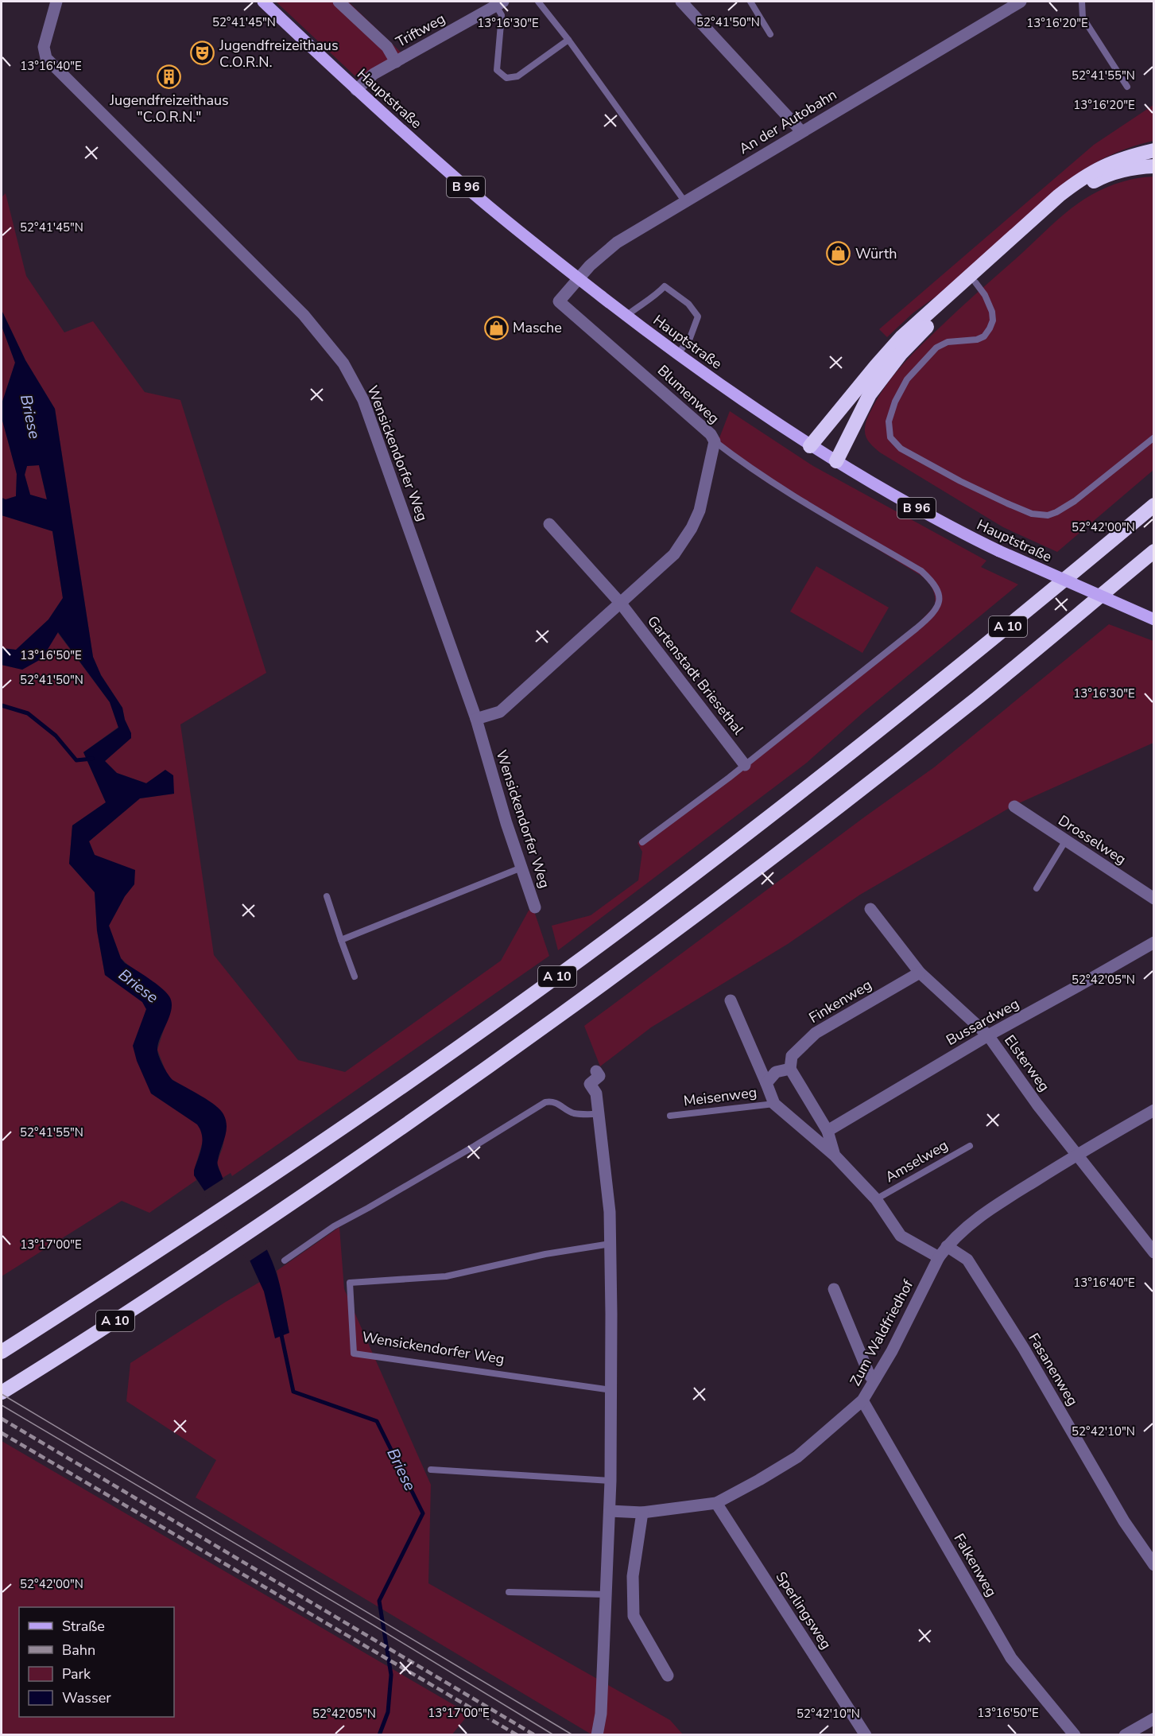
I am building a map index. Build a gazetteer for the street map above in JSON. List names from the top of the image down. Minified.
{"streets":{"highway":["A 10"],"main road":["Hauptstraße","B 96"],"street":["Triftweg","An der Autobahn","Blumenweg","Wensickendorfer Weg","Gartenstadt Briesethal","Drosselweg","Finkenweg","Bussardweg","Elsterweg","Zum Waldfriedhof","Fasanenweg","Falkenweg","Sperlingsweg"],"lane":["Meisenweg","Amselweg"]},"crossings":[["Triftweg","Hauptstraße"],["Hauptstraße","An der Autobahn"],["Hauptstraße","Blumenweg"],["An der Autobahn","Blumenweg"],["Blumenweg","Wensickendorfer Weg"],["Blumenweg","Gartenstadt Briesethal"],["Finkenweg","Elsterweg"],["Bussardweg","Elsterweg"],["Elsterweg","Zum Waldfriedhof"],["Zum Waldfriedhof","Fasanenweg"],["Zum Waldfriedhof","Falkenweg"],["Zum Waldfriedhof","Sperlingsweg"]],"water":["Briese"],"places":{"theatre":["Jugendfreizeithaus C.O.R.N."],"building":["Jugendfreizeithaus \"C.O.R.N.\""],"shop":["Würth","Masche"]},"legend":["Straße","Bahn","Park","Wasser"],"coordinates":["52°41'45\"N","52°41'50\"N","13°16'30\"E","13°16'20\"E","13°16'40\"E","52°41'55\"N","52°42'00\"N","13°16'50\"E","52°42'05\"N","13°17'00\"E","52°42'10\"N"]}
